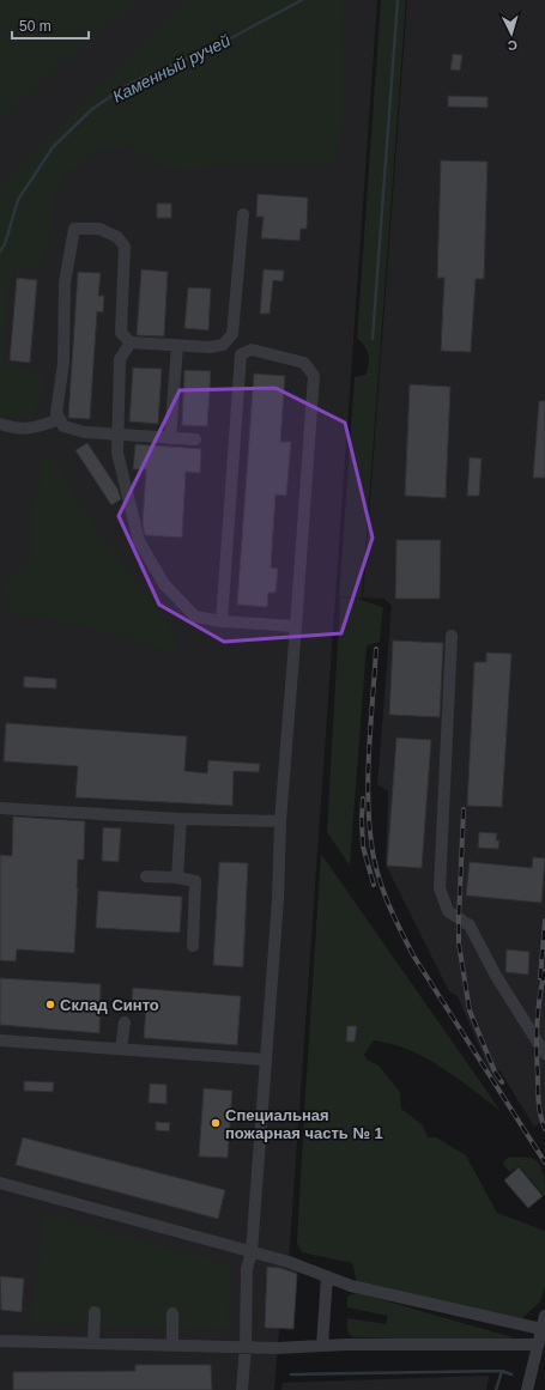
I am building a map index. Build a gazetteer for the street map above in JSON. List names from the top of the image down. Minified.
{"water":["Каменный ручей"],"places":["Склад Синто","Специальная пожарная часть № 1"],"scale_bar":"50 m","north":"bottom"}
